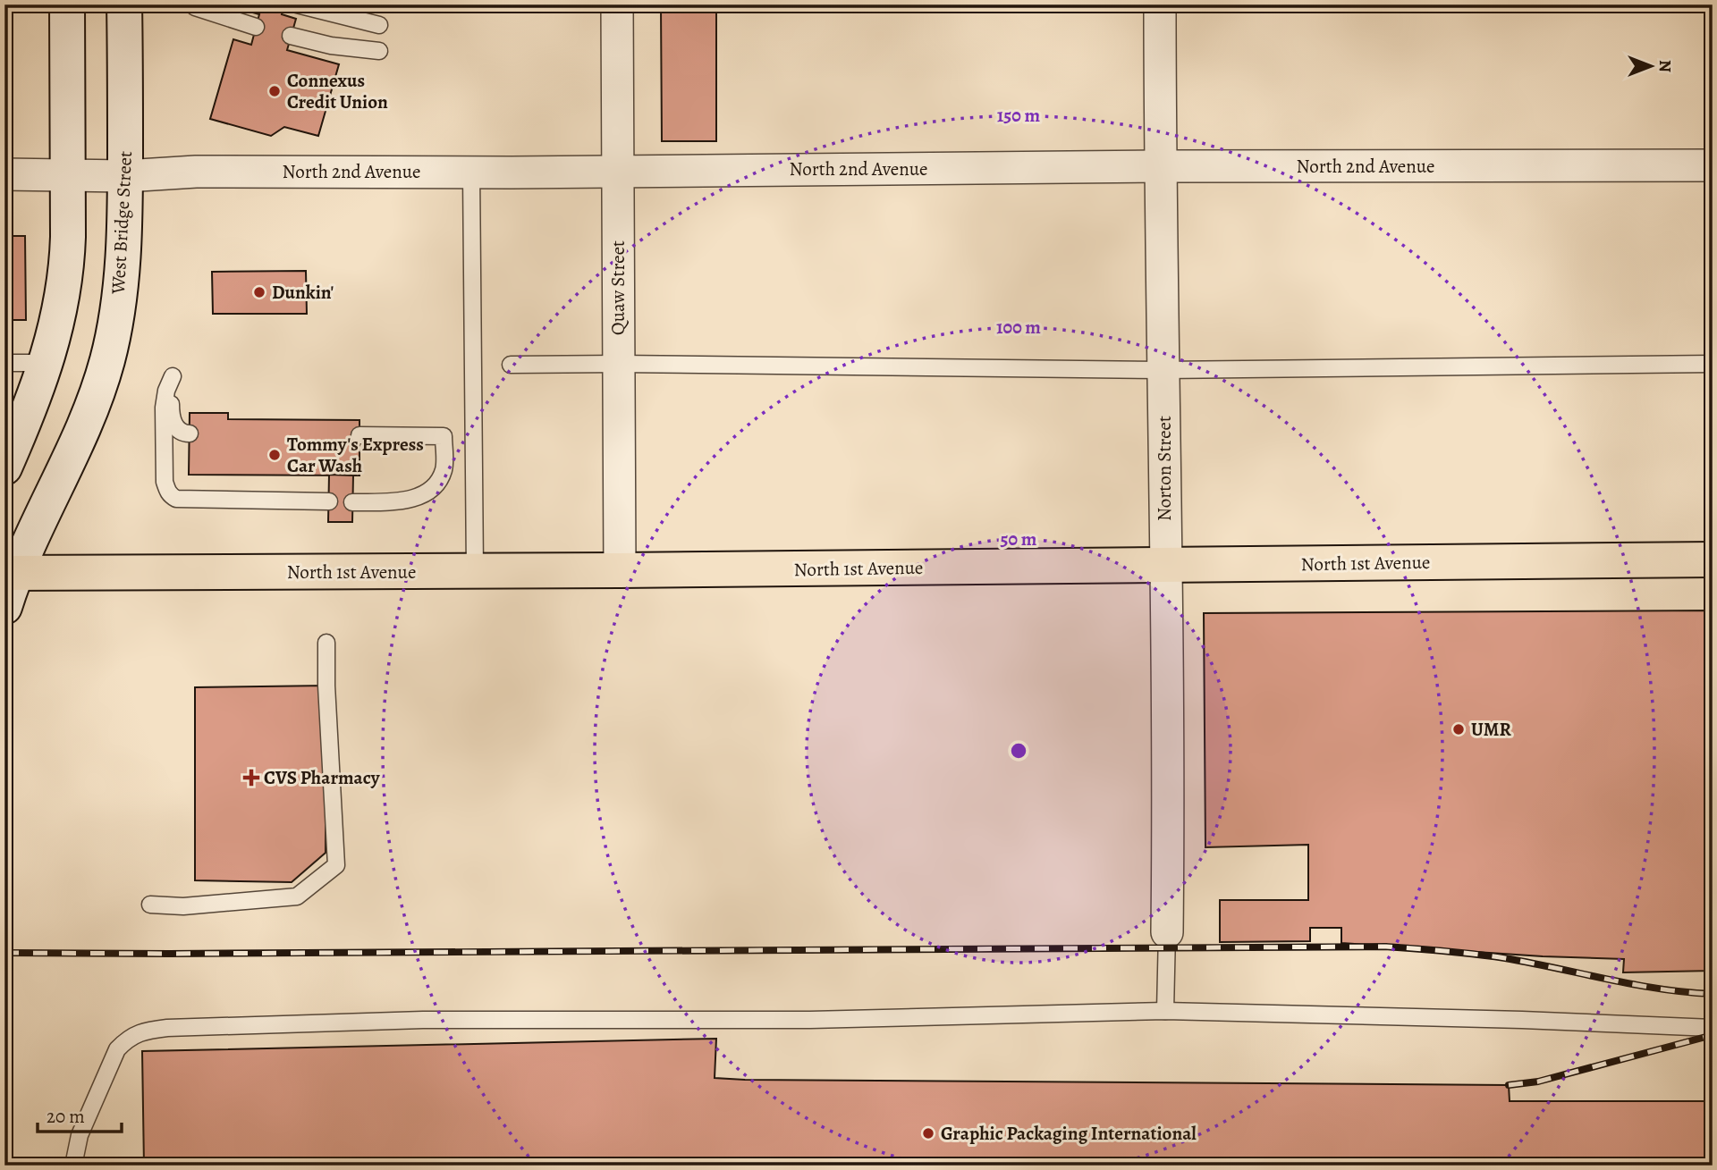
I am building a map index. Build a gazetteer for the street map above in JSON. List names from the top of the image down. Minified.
{"streets":{"main road":["West Bridge Street","North 1st Avenue"],"street":["North 2nd Avenue","Quaw Street","Norton Street"]},"crossings":[["North 2nd Avenue","West Bridge Street"],["North 2nd Avenue","Quaw Street"],["North 2nd Avenue","Norton Street"],["West Bridge Street","North 1st Avenue"],["Quaw Street","North 1st Avenue"],["Norton Street","North 1st Avenue"]],"places":{"other":["Connexus Credit Union","Dunkin'","Tommy's Express Car Wash","UMR","Graphic Packaging International"],"health":["CVS Pharmacy"]},"scale_bar":"20 m","north":"right","rings":["150 m","100 m","50 m"]}
